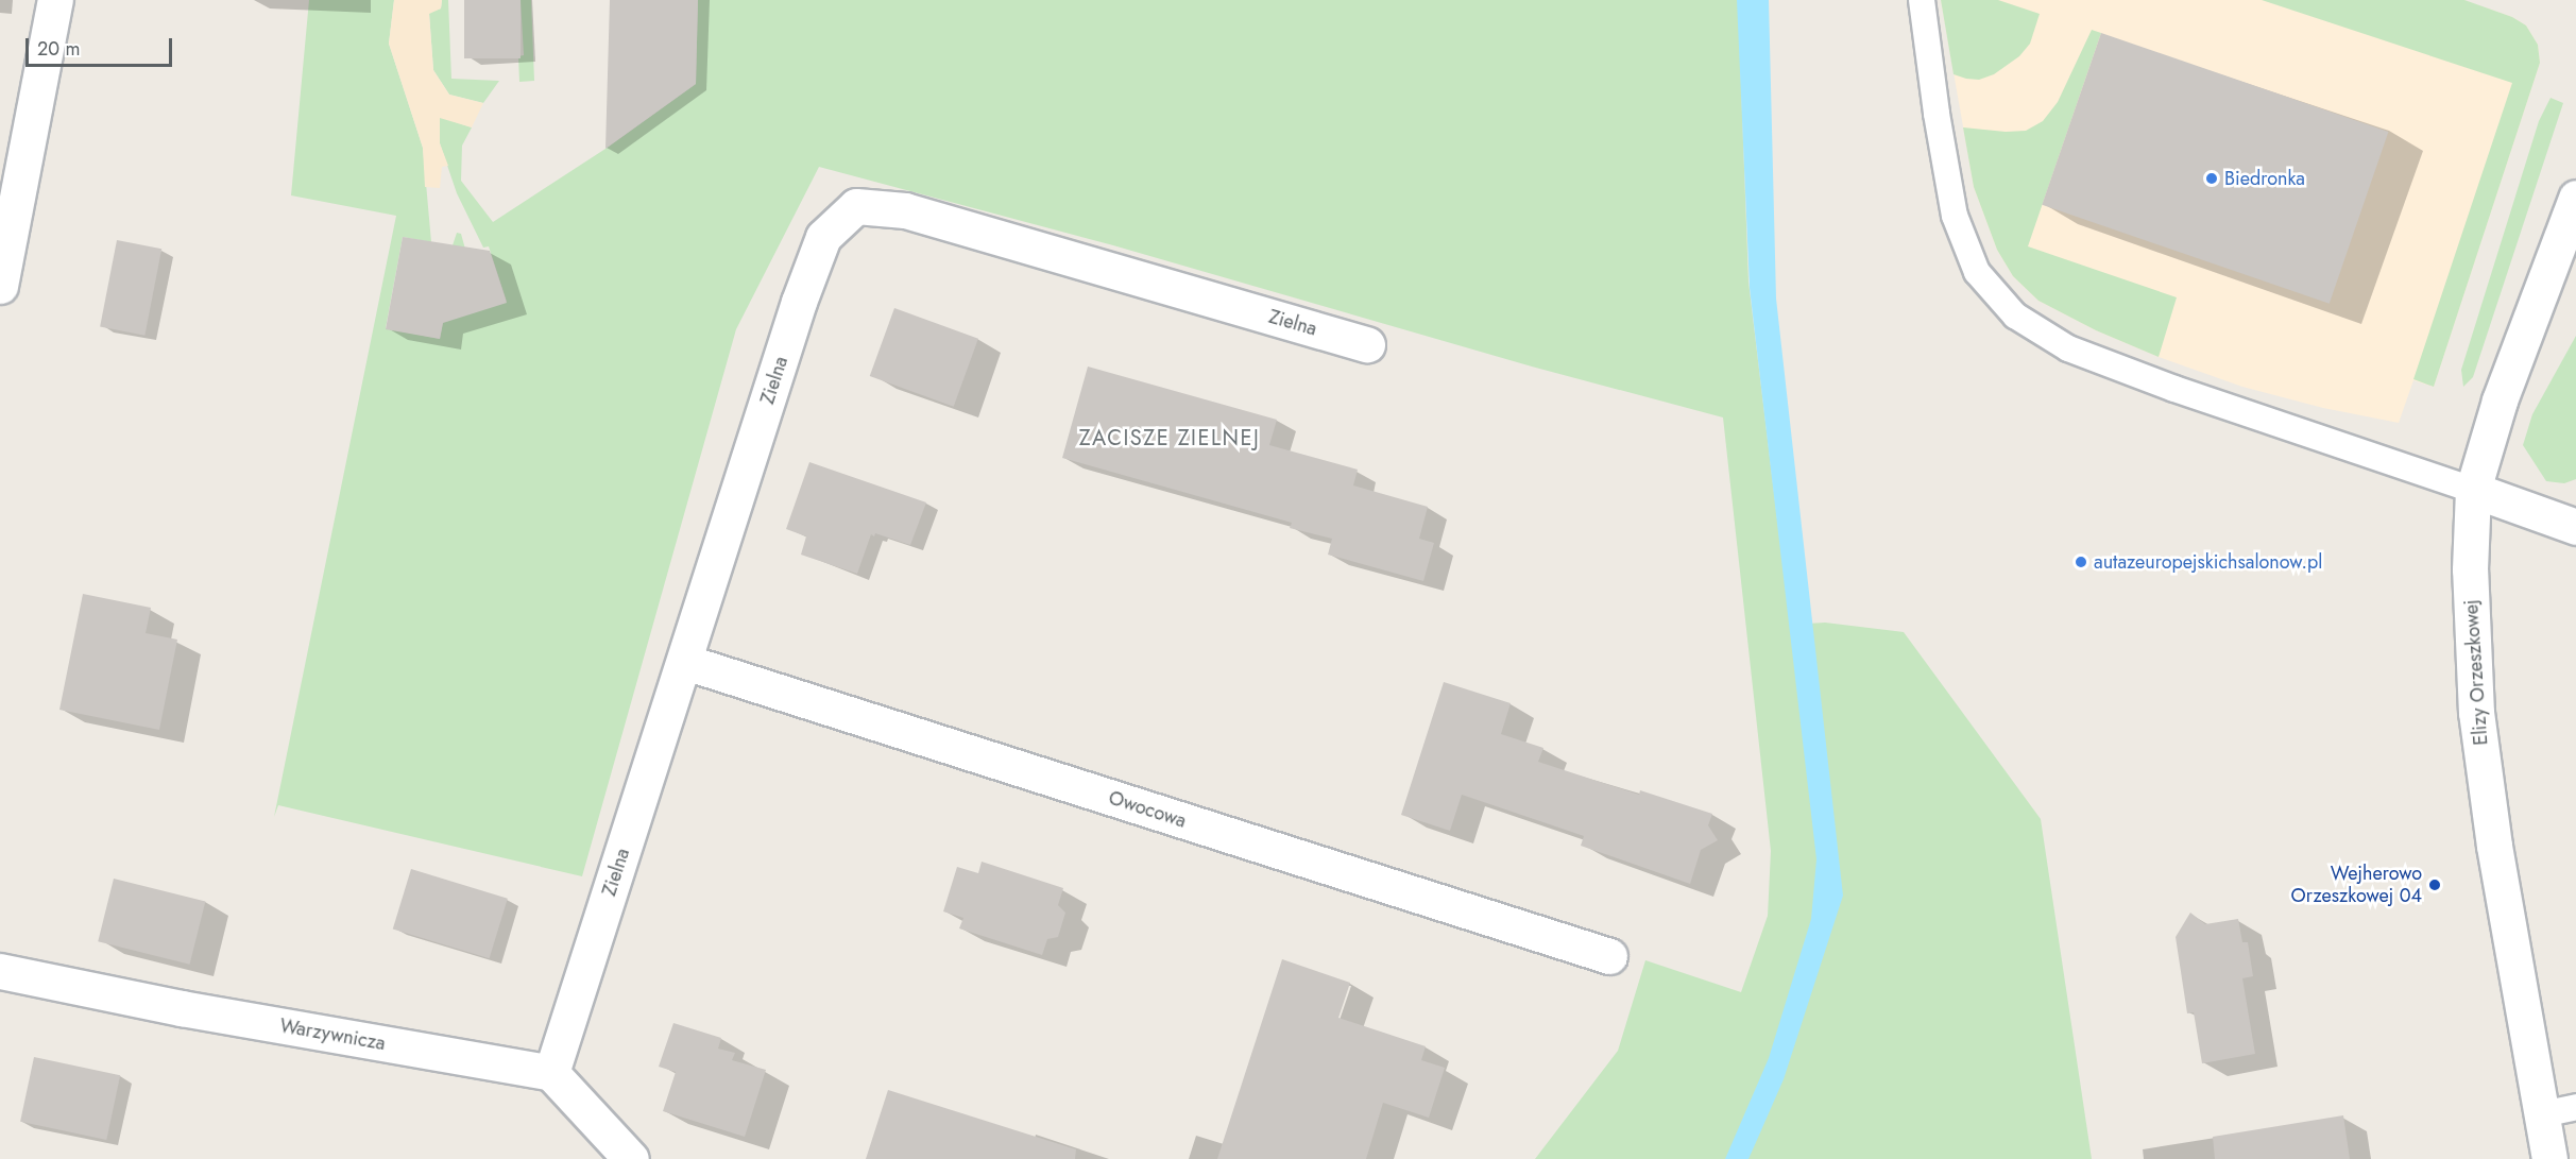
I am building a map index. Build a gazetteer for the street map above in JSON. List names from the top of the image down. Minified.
{"streets":{"street":["Zielna","Elizy Orzeszkowej","Owocowa","Warzywnicza"]},"crossings":[["Zielna","Owocowa"],["Zielna","Warzywnicza"]],"districts":["ZACISZE ZIELNEJ"],"places":["Biedronka","autazeuropejskichsalonow.pl","Wejherowo Orzeszkowej 04"],"scale_bar":"20 m"}
